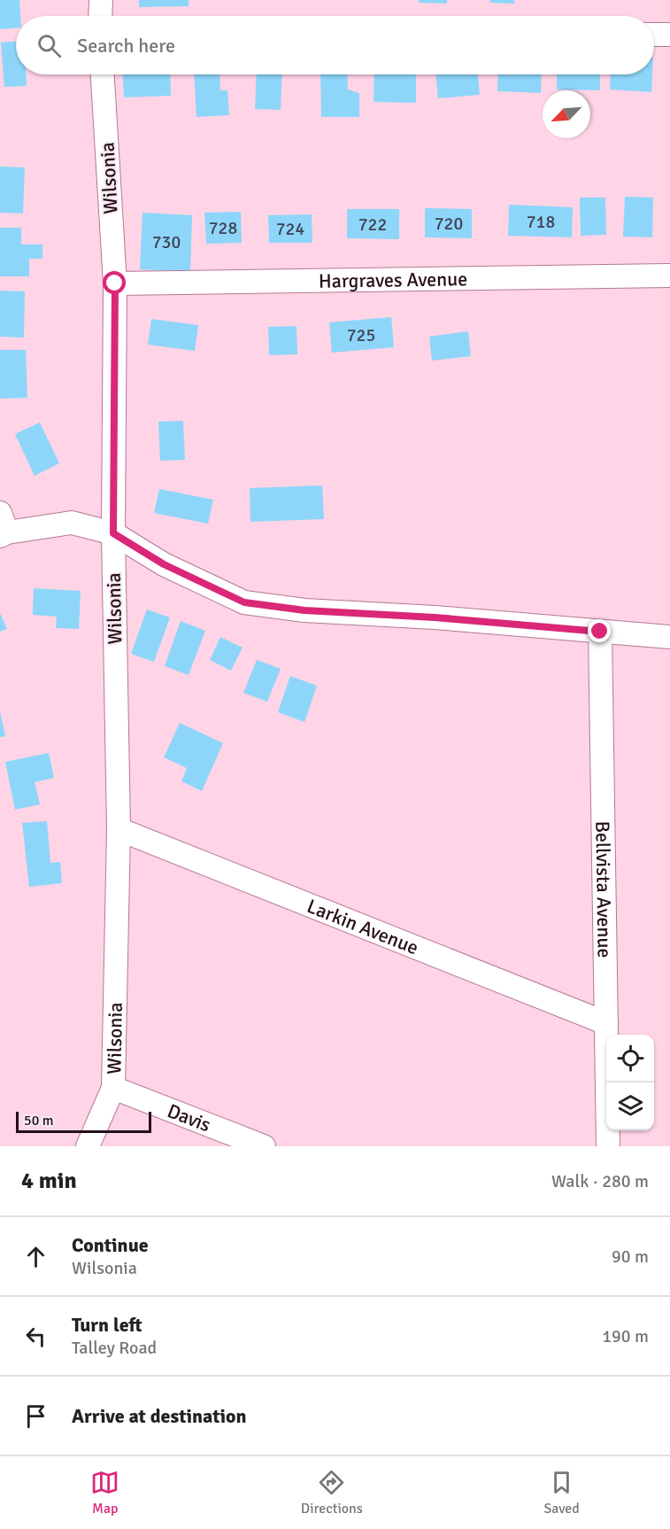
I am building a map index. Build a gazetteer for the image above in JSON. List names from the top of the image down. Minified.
{"streets":{"street":["Wilsonia","Hargraves Avenue","Bellvista Avenue","Larkin Avenue","Davis"]},"crossings":[["Wilsonia","Hargraves Avenue"],["Wilsonia","Larkin Avenue"],["Wilsonia","Davis"],["Bellvista Avenue","Larkin Avenue"]],"house_numbers":["718","720","722","728","724","730","725"],"scale_bar":"50 m","north":"bottom left","page":{"search":"Search here","scale":"50 m","heading":["4 min","Walk · 280 m"],"list":[["Continue","Wilsonia","90 m"],["Turn left","Talley Road","190 m"],"Arrive at destination"],"nav":["Map","Directions","Saved"]}}
